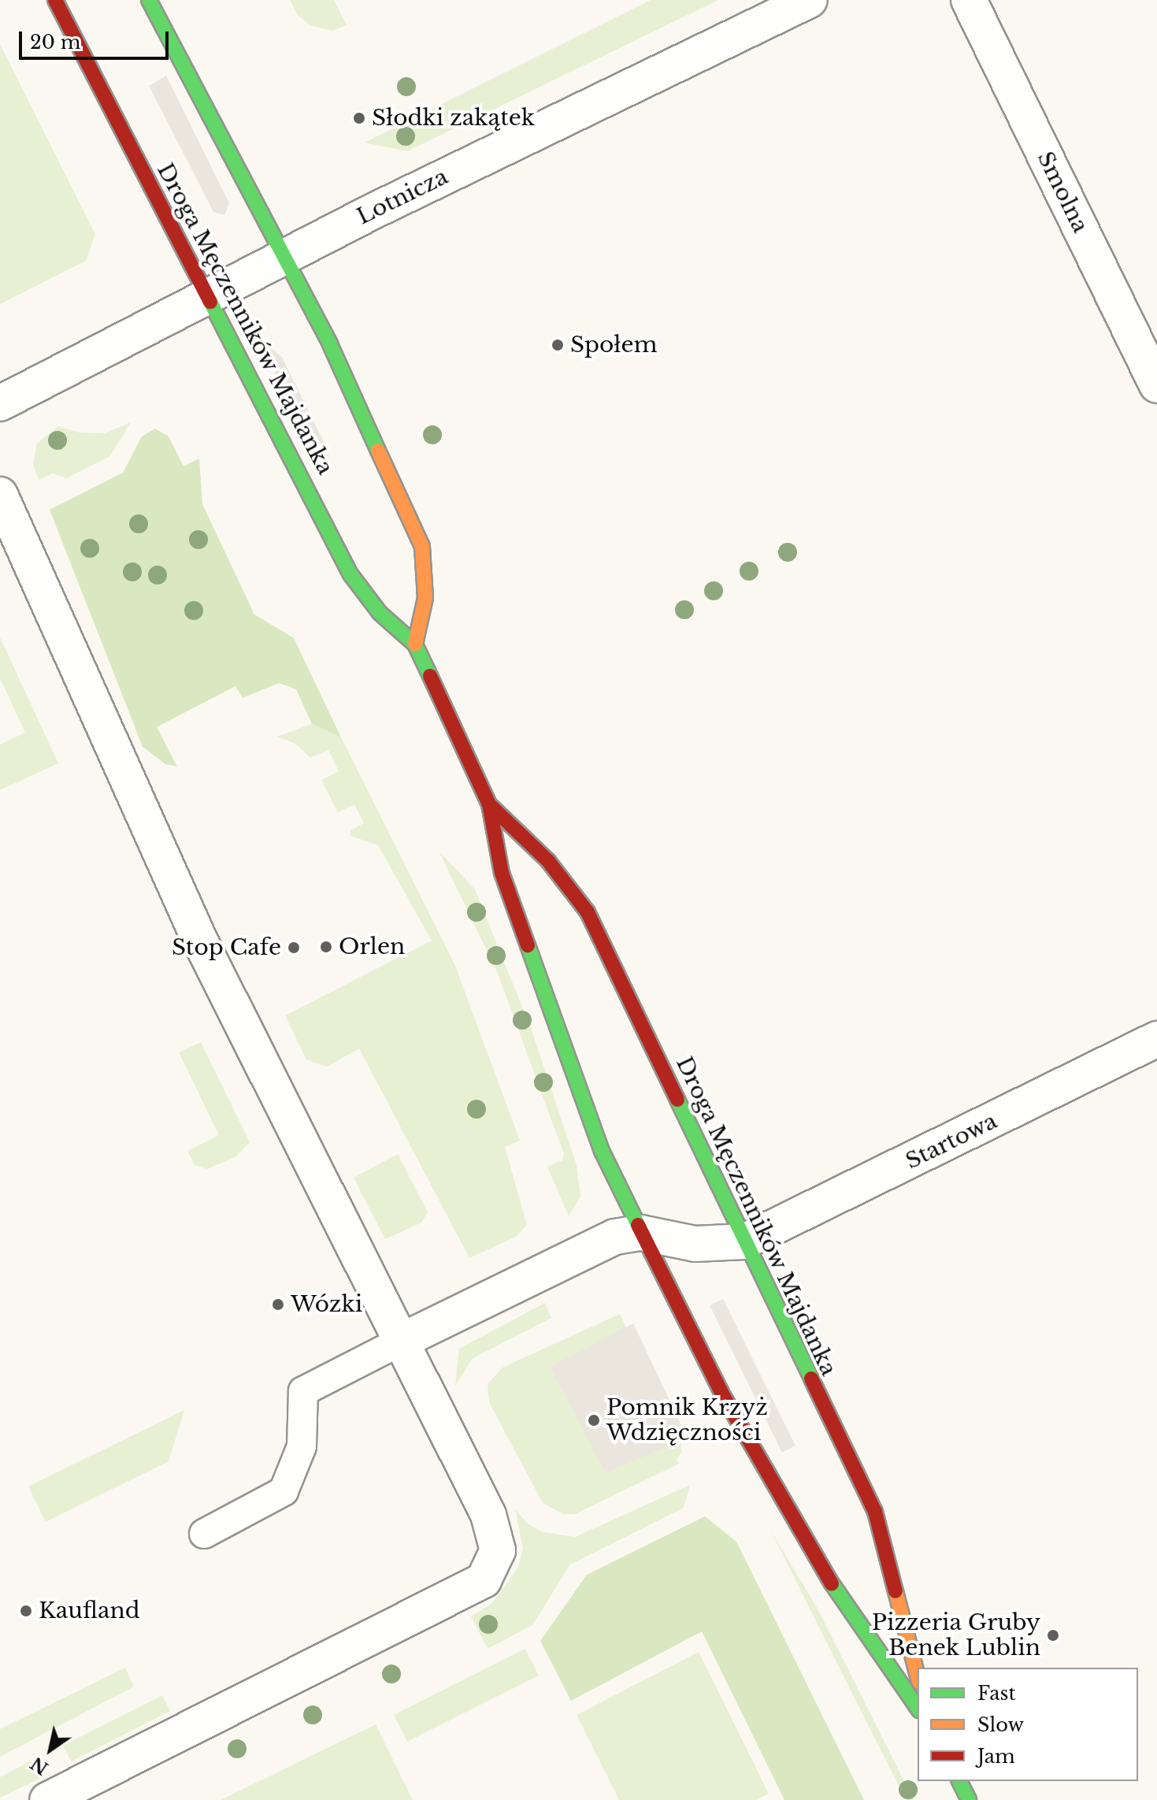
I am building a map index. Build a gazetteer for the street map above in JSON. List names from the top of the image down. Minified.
{"streets":{"street":["Smolna","Lotnicza","Droga Męczenników Majdanka","Startowa"]},"crossings":[["Lotnicza","Droga Męczenników Majdanka"],["Droga Męczenników Majdanka","Startowa"]],"places":["Słodki zakątek","Społem","Orlen","Stop Cafe","Wózki","Pomnik Krzyż Wdzięczności","Kaufland","Pizzeria Gruby Benek Lublin"],"legend":["Fast","Slow","Jam"],"scale_bar":"20 m","north":"bottom left"}
